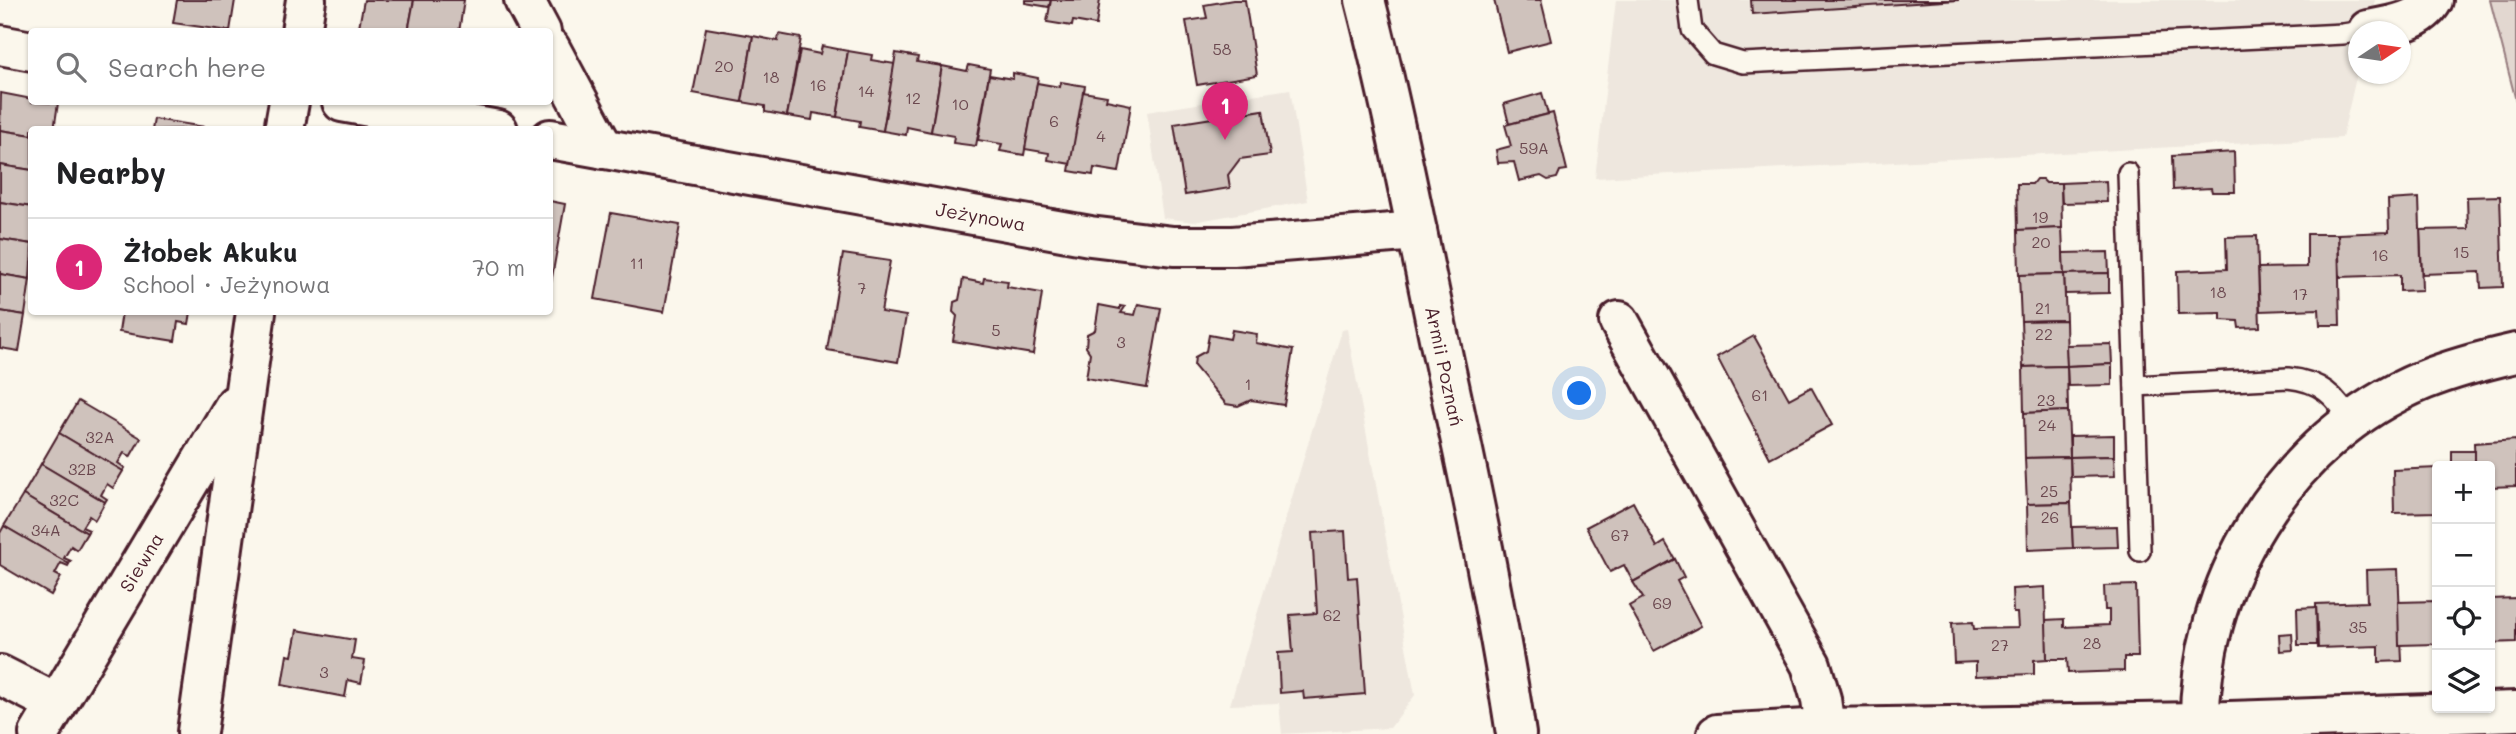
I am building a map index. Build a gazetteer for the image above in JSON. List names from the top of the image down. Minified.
{"streets":{"street":["Jeżynowa","Armii Poznań","Siewna"]},"crossings":[["Jeżynowa","Armii Poznań"]],"house_numbers":["58","20","18","16","14","12","10","6","4","59A","19","20","15","16","11","7","18","17","21","5","22","3","1","61","23","24","32A","32B","25","32C","26","34A","67","69","62","35","28","27","3"],"north":"right","page":{"search":"Search here","pins":"1","heading":"Nearby","list":[{"mark":"1","name":"Żłobek Akuku","note":"School · Jeżynowa","value":"70 m"}],"map_buttons":["+","−"]}}
